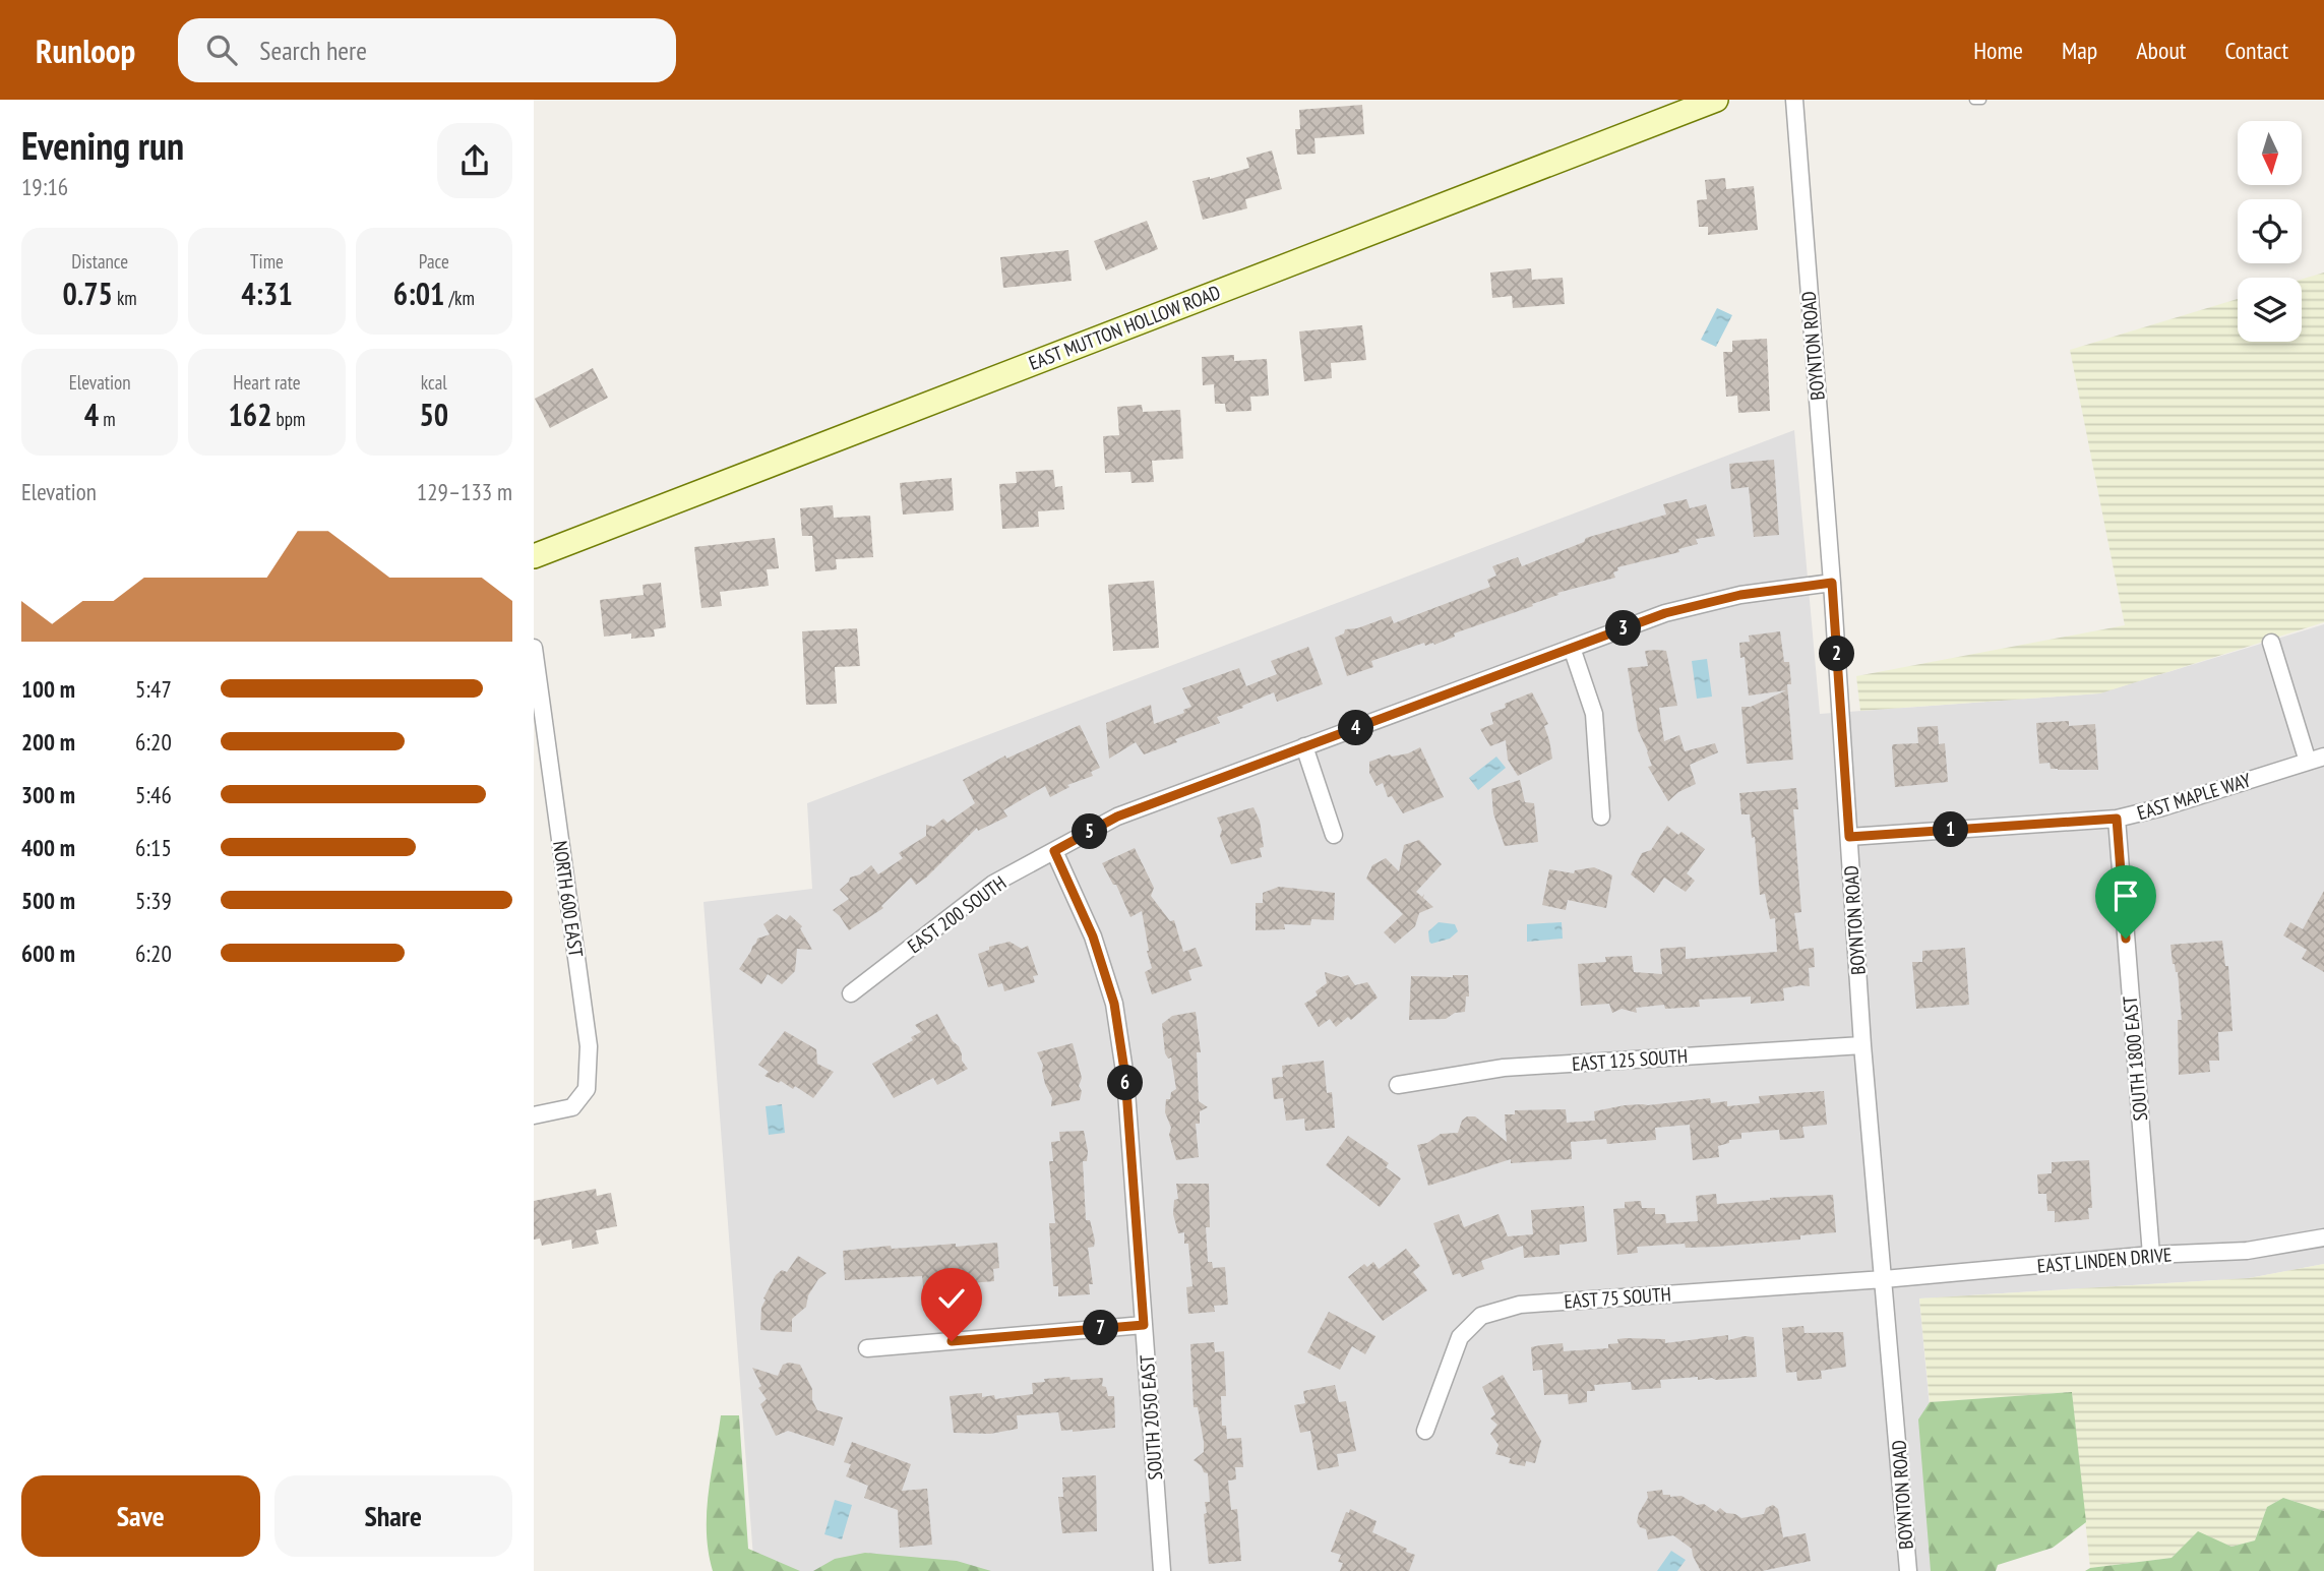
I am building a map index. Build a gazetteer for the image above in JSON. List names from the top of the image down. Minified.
{"streets":{"street":["EAST MUTTON HOLLOW ROAD","BOYNTON ROAD","EAST MAPLE WAY","NORTH 600 EAST","EAST 200 SOUTH","SOUTH 1800 EAST","EAST 125 SOUTH","EAST LINDEN DRIVE","EAST 75 SOUTH","SOUTH 2050 EAST"]},"crossings":[["BOYNTON ROAD","EAST MAPLE WAY"],["BOYNTON ROAD","EAST 200 SOUTH"],["BOYNTON ROAD","EAST 125 SOUTH"],["BOYNTON ROAD","EAST LINDEN DRIVE"],["BOYNTON ROAD","EAST 75 SOUTH"],["EAST MAPLE WAY","SOUTH 1800 EAST"],["EAST 200 SOUTH","SOUTH 2050 EAST"],["SOUTH 1800 EAST","EAST LINDEN DRIVE"],["EAST LINDEN DRIVE","EAST 75 SOUTH"]],"north":"bottom","page":{"header":"Runloop","search":"Search here","nav":["Home","Map","About","Contact"],"heading":["Evening run","19:16"],"stats":[["Distance","0.75 km"],["Time","4:31"],["Pace","6:01 /km"],["Elevation","4 m"],["Heart rate","162 bpm"],["kcal","50"]],"chart":["Elevation","129–133 m"],"pins":["3","2","4","1","5","6","7"],"list":[{"name":"100 m","note":"5:47"},{"name":"200 m","note":"6:20"},{"name":"300 m","note":"5:46"},{"name":"400 m","note":"6:15"},{"name":"500 m","note":"5:39"},{"name":"600 m","note":"6:20"}],"buttons":["Save","Share"]}}
